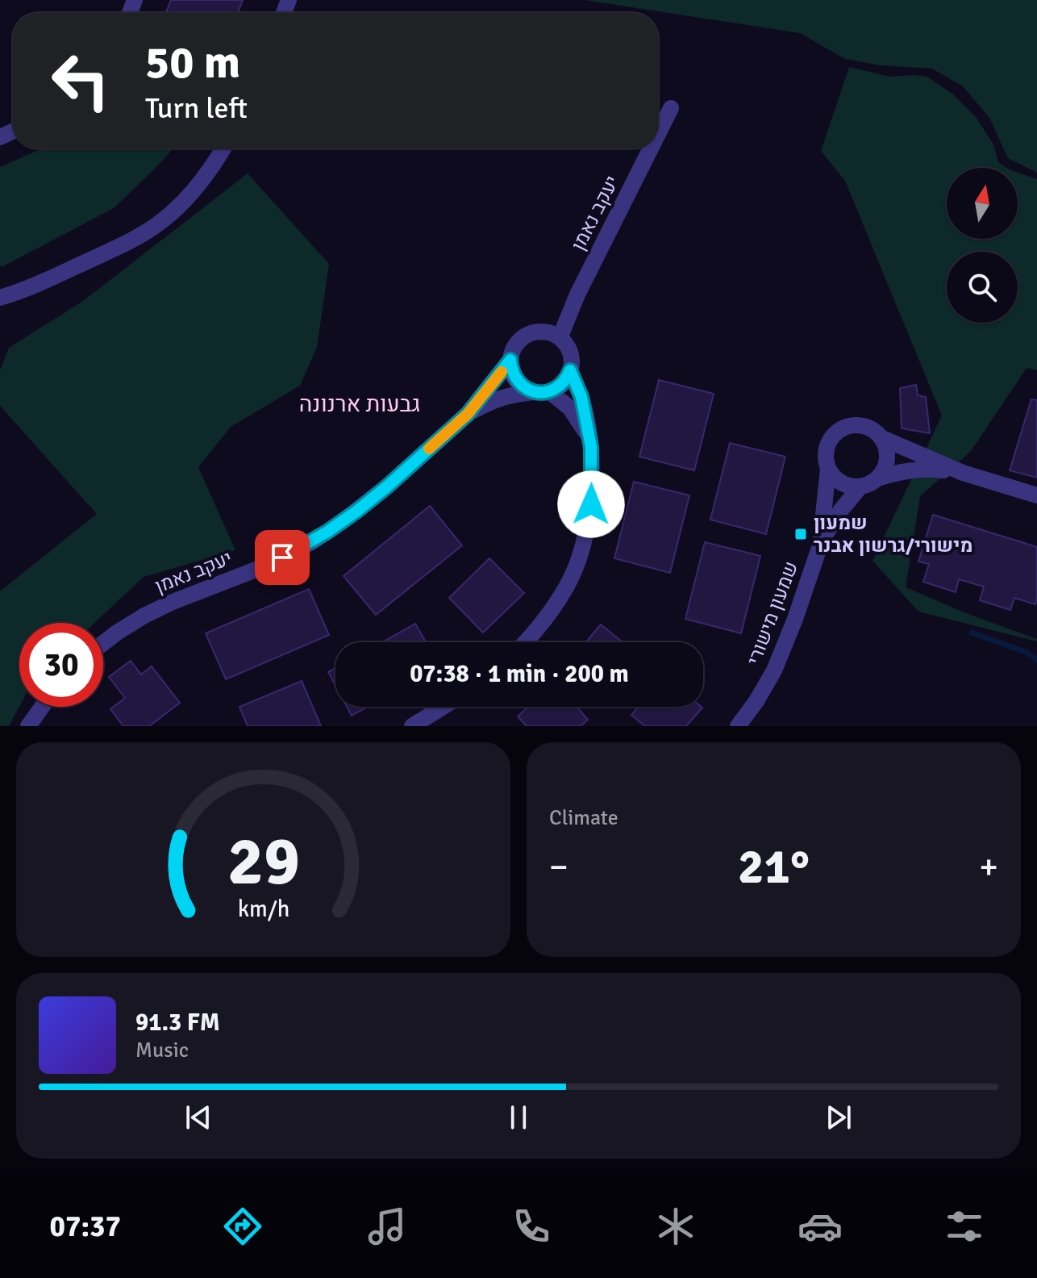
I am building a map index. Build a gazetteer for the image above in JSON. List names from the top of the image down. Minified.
{"streets":{"street":["יעקב נאמן","שמעון מישורי"]},"districts":["גבעות ארנונה"],"places":{"transit":["שמעון מישורי/גרשון אבנר"]},"north":"top","page":{"turn":["50 m","Turn left"],"limit":"30","trip":"07:38 · 1 min · 200 m","tile":"Climate","heat":["−","21°","+"],"song":["91.3 FM","Music"],"tabs":"07:37","gauge":["29","km/h"]}}
